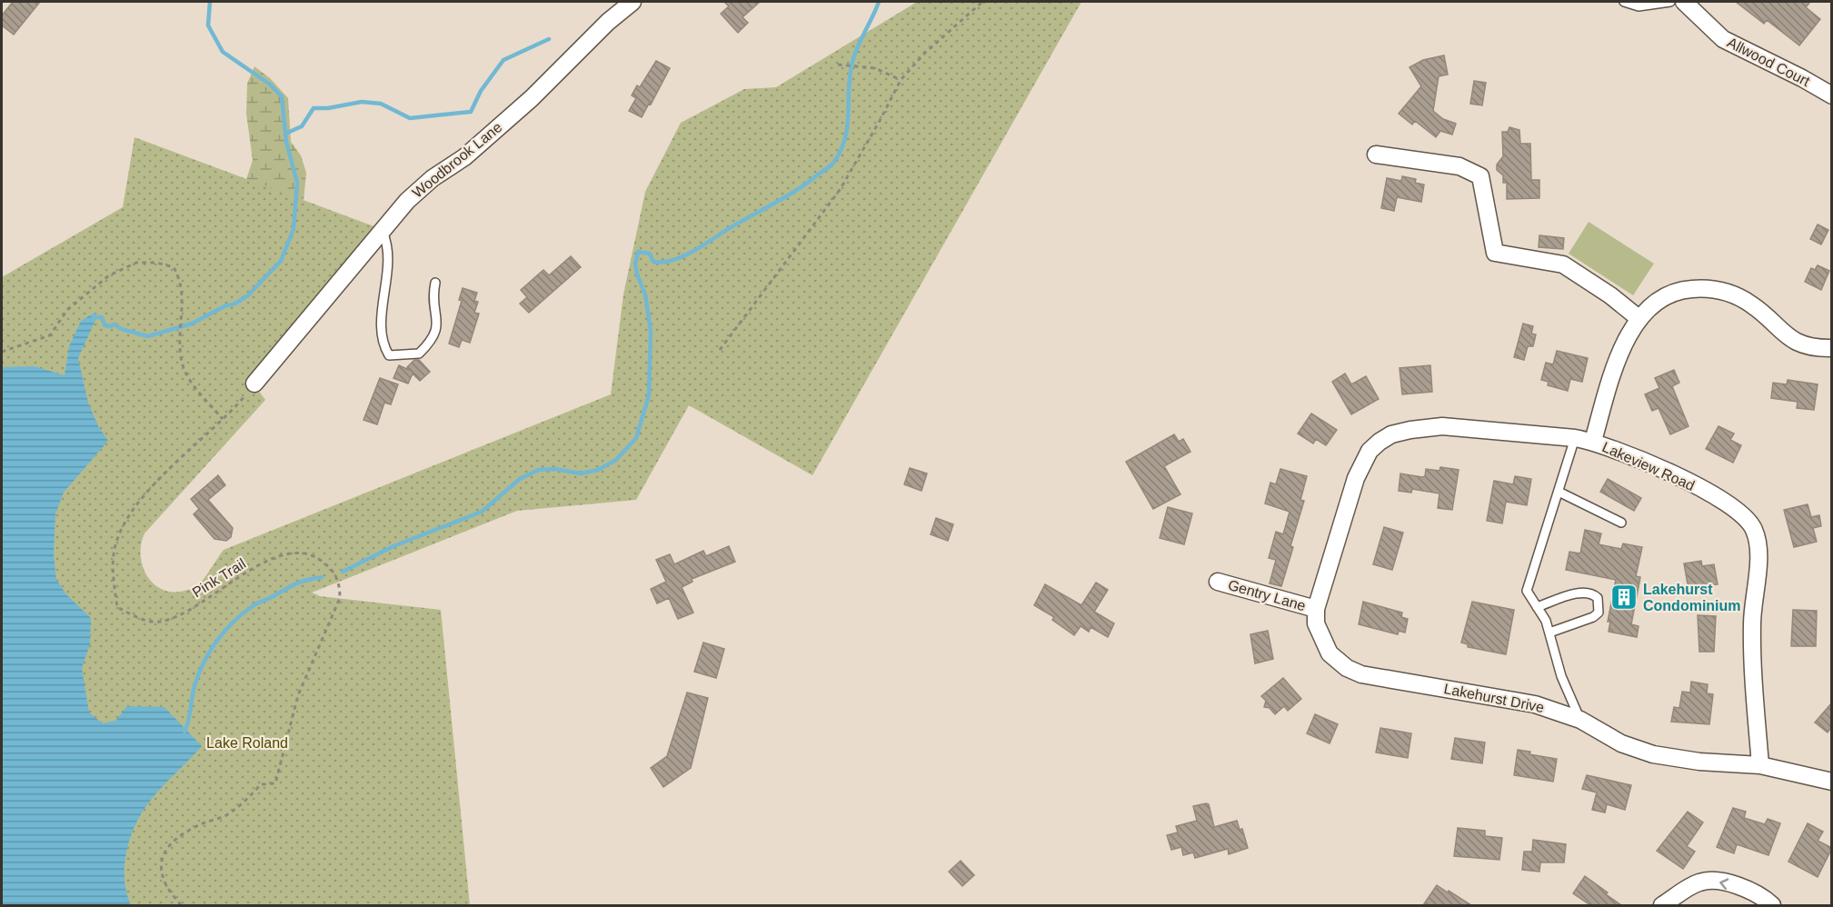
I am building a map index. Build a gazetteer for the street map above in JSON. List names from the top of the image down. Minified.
{"streets":{"street":["Allwood Court","Woodbrook Lane","Lakeview Road","Gentry Lane","Lakehurst Drive"],"path":["Pink Trail"]},"crossings":[["Woodbrook Lane","Pink Trail"],["Lakeview Road","Gentry Lane"],["Lakeview Road","Lakehurst Drive"],["Gentry Lane","Lakehurst Drive"]],"parks":["Lake Roland"],"places":{"building":["Lakehurst Condominium"]}}
